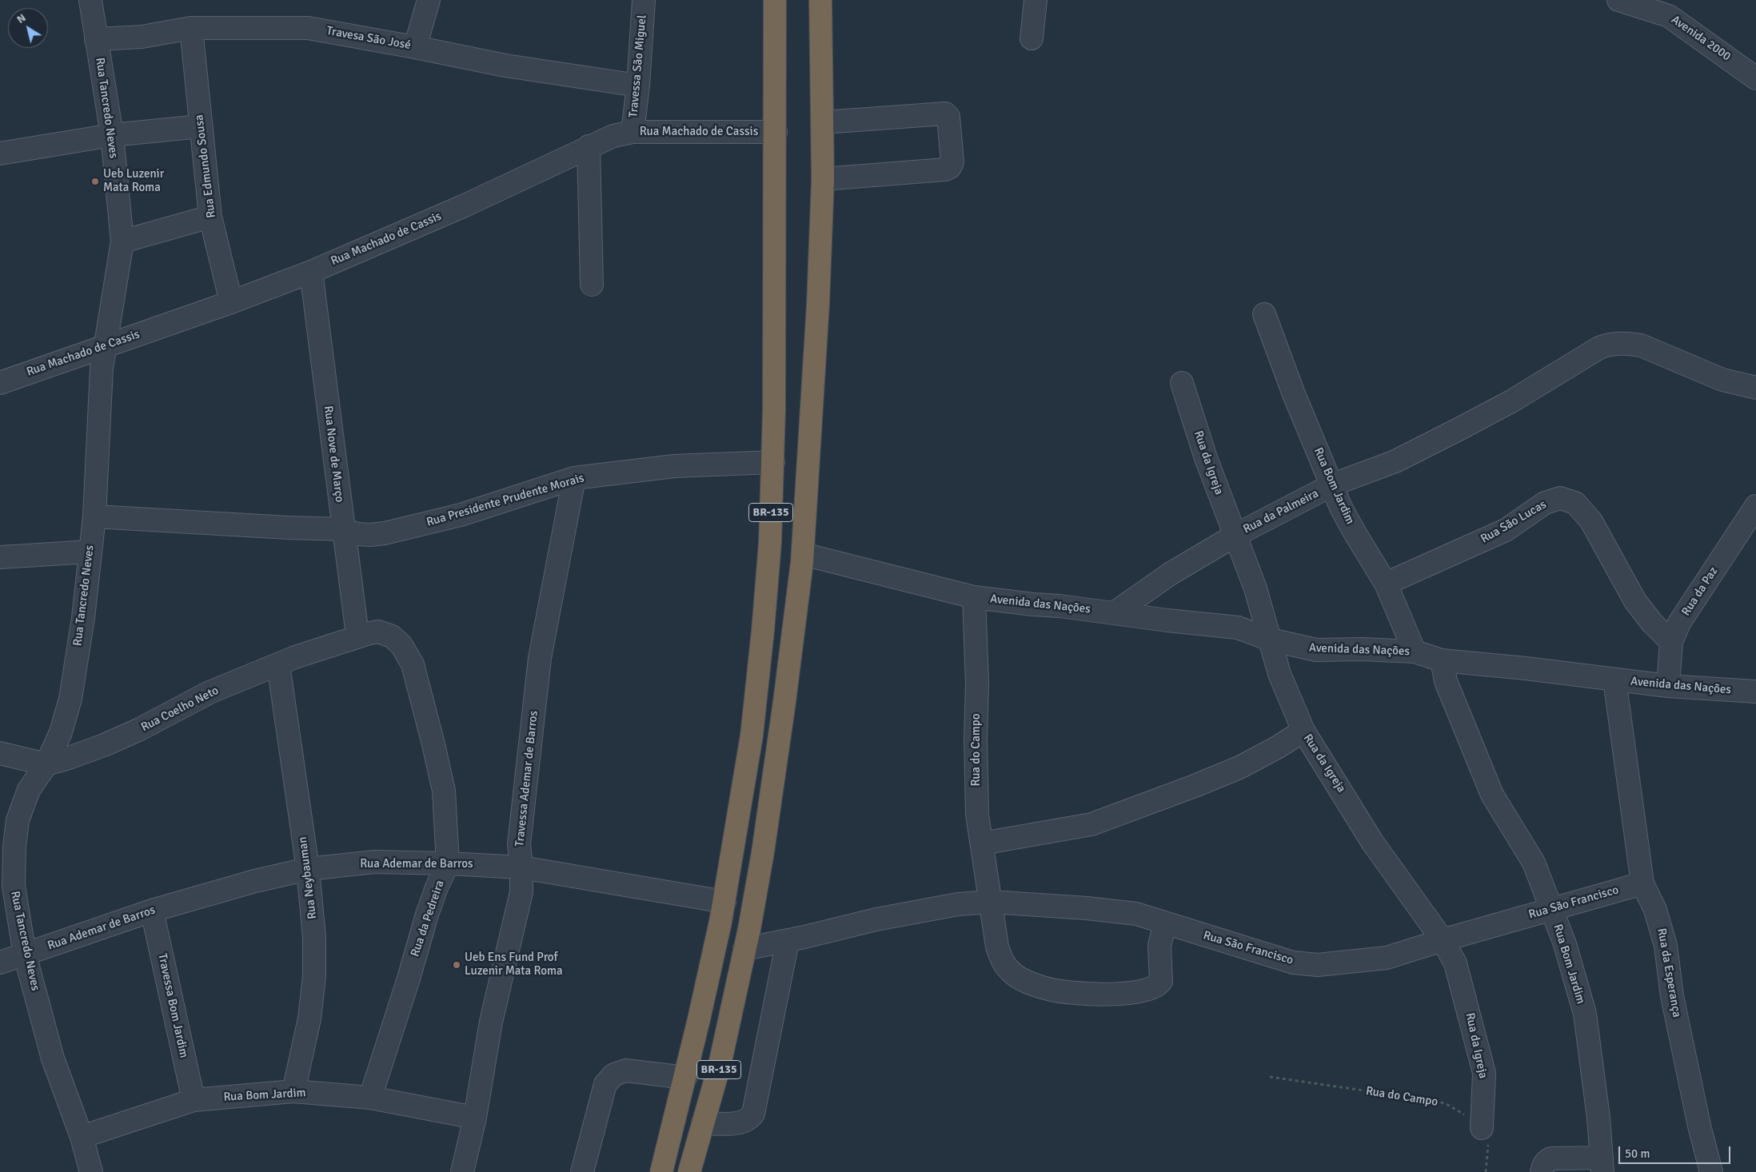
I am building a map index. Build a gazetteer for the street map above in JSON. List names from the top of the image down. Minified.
{"streets":{"highway":["BR-135"],"street":["Travesa São José","Avenida 2000","Travessa São Miguel","Rua Tancredo Neves","Rua Machado de Cassis","Rua Edmundo Sousa","Rua Nove de Março","Rua da Igreja","Rua Bom Jardim","Rua Presidente Prudente Morais","Rua da Palmeira","Rua São Lucas","Rua da Paz","Avenida das Nações","Rua Coelho Neto","Rua do Campo","Travessa Ademar de Barros","Rua Ademar de Barros","Rua Neybauman","Rua São Francisco","Rua da Pedreira","Rua da Esperança","Travessa Bom Jardim"]},"crossings":[["Travesa São José","Travessa São Miguel"],["Travesa São José","Rua Tancredo Neves"],["Travesa São José","Rua Edmundo Sousa"],["Travessa São Miguel","Rua Machado de Cassis"],["Rua Tancredo Neves","Rua Machado de Cassis"],["Rua Tancredo Neves","Rua Bom Jardim"],["Rua Tancredo Neves","Rua Presidente Prudente Morais"],["Rua Tancredo Neves","Rua Coelho Neto"],["Rua Tancredo Neves","Rua Ademar de Barros"],["Rua Machado de Cassis","Rua Edmundo Sousa"],["Rua Machado de Cassis","Rua Nove de Março"],["Rua Machado de Cassis","BR-135"],["Rua Nove de Março","Rua Presidente Prudente Morais"],["Rua Nove de Março","Rua Coelho Neto"],["Rua Nove de Março","Rua da Pedreira"],["Rua da Igreja","Rua da Palmeira"],["Rua da Igreja","Avenida das Nações"],["Rua da Igreja","Rua do Campo"],["Rua da Igreja","Rua São Francisco"],["Rua Bom Jardim","Rua da Palmeira"],["Rua Bom Jardim","Rua São Lucas"],["Rua Bom Jardim","Avenida das Nações"],["Rua Bom Jardim","Travessa Ademar de Barros"],["Rua Bom Jardim","Rua Neybauman"],["Rua Bom Jardim","Rua São Francisco"],["Rua Bom Jardim","Rua da Pedreira"],["Rua Bom Jardim","Travessa Bom Jardim"],["Rua Presidente Prudente Morais","BR-135"],["Rua Presidente Prudente Morais","Travessa Ademar de Barros"],["Rua da Palmeira","Avenida das Nações"],["BR-135","Avenida das Nações"],["BR-135","Rua Ademar de Barros"],["Rua São Lucas","Rua da Paz"],["Rua da Paz","Avenida das Nações"],["Avenida das Nações","Rua do Campo"],["Avenida das Nações","Rua da Esperança"],["Rua Coelho Neto","Rua Neybauman"],["Rua Coelho Neto","Rua da Pedreira"],["Rua do Campo","Rua São Francisco"],["Travessa Ademar de Barros","Rua Ademar de Barros"],["Rua Ademar de Barros","Rua Neybauman"],["Rua Ademar de Barros","Rua da Pedreira"],["Rua Ademar de Barros","Travessa Bom Jardim"],["Rua São Francisco","Rua da Esperança"]],"places":["Ueb Luzenir Mata Roma","Ueb Ens Fund Prof Luzenir Mata Roma"],"scale_bar":"50 m","north":"top left"}
